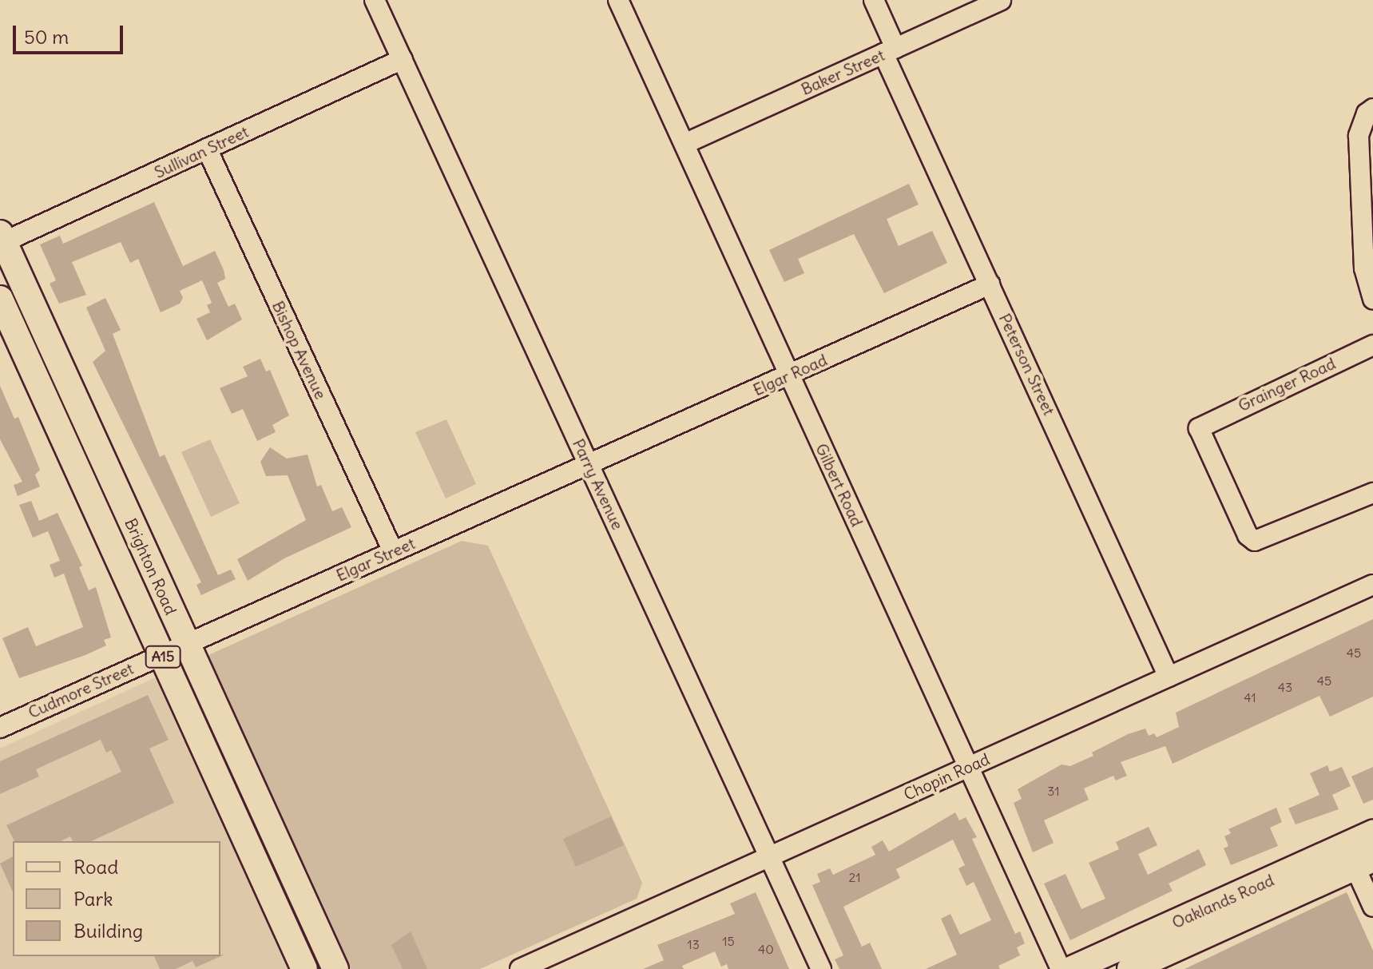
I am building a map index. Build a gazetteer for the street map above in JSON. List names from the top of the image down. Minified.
{"streets":{"main road":["Brighton Road","A15","Oaklands Road"],"street":["Baker Street","Sullivan Street","Bishop Avenue","Peterson Street","Elgar Road","Grainger Road","Parry Avenue","Gilbert Road","Elgar Street","Cudmore Street","Chopin Road"]},"crossings":[["Baker Street","Peterson Street"],["Baker Street","Gilbert Road"],["Sullivan Street","Bishop Avenue"],["Sullivan Street","Parry Avenue"],["Sullivan Street","Brighton Road"],["Bishop Avenue","Elgar Street"],["Peterson Street","Elgar Road"],["Peterson Street","Chopin Road"],["Elgar Road","Parry Avenue"],["Elgar Road","Gilbert Road"],["Elgar Road","Elgar Street"],["Parry Avenue","Elgar Street"],["Parry Avenue","Chopin Road"],["Gilbert Road","Chopin Road"],["Elgar Street","Brighton Road"],["Elgar Street","Cudmore Street"],["Brighton Road","Cudmore Street"]],"house_numbers":["45","45","43","41","31","21","15","13","40"],"legend":["Road","Park","Building"],"scale_bar":"50 m"}
